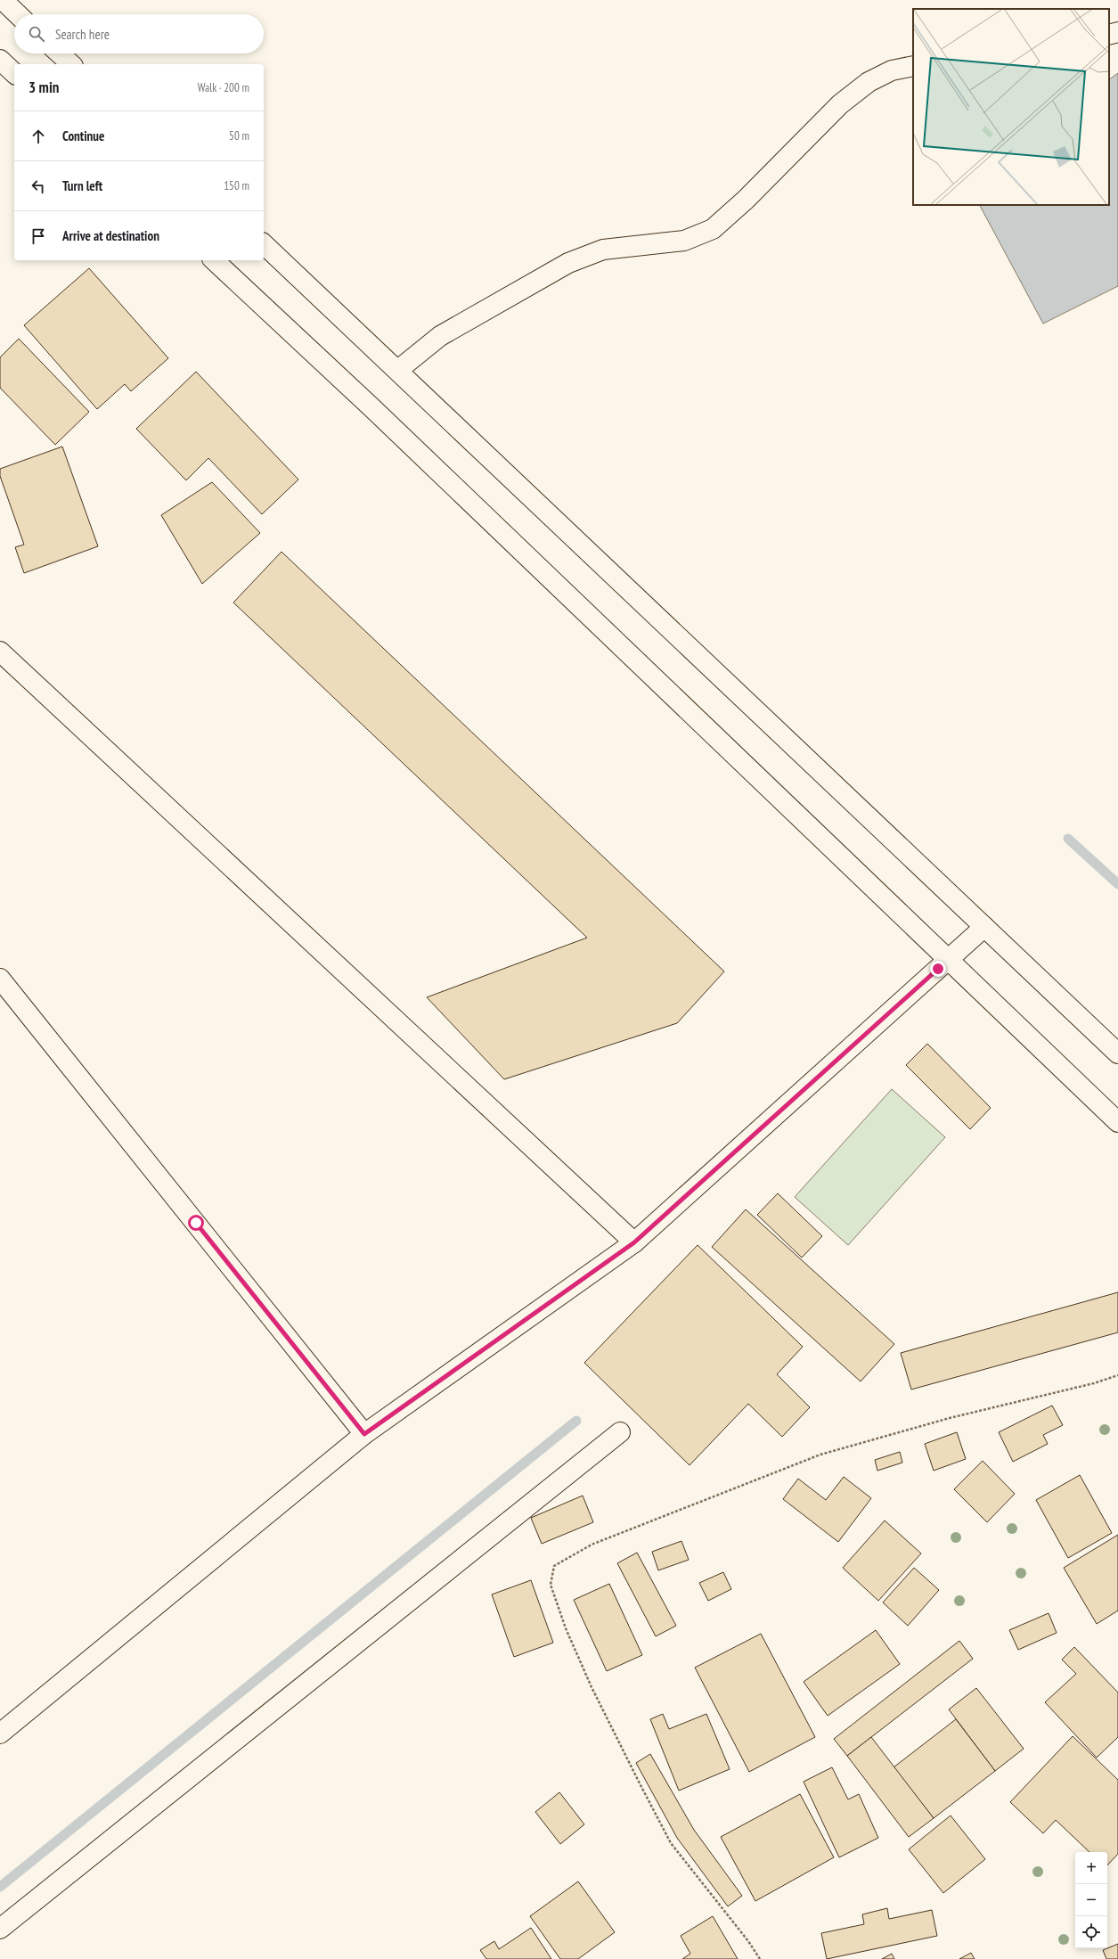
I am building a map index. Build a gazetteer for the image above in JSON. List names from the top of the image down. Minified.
{"page":{"search":"Search here","heading":["3 min","Walk · 200 m"],"list":[["Continue","50 m"],["Turn left","150 m"],"Arrive at destination"],"map_buttons":["+","−"]}}
